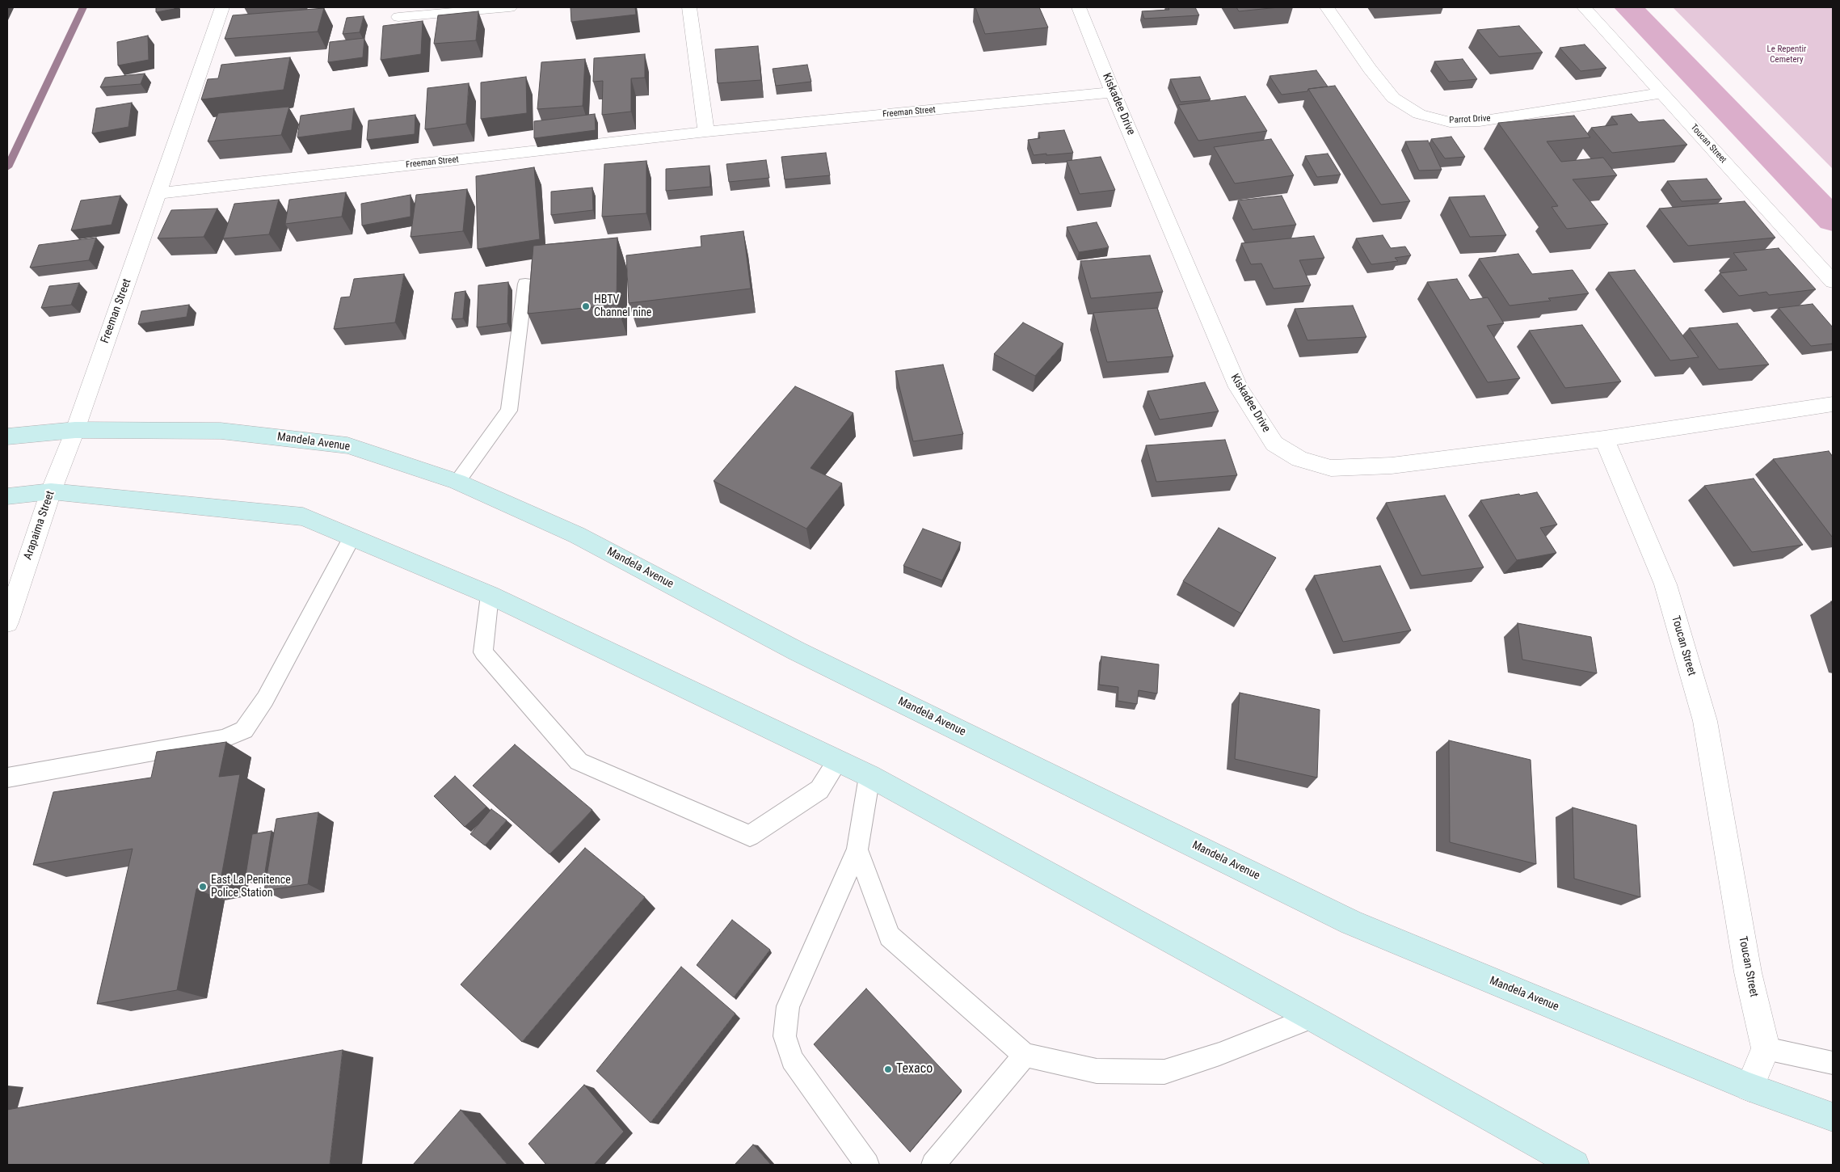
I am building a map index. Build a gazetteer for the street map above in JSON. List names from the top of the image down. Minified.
{"streets":{"main road":["Mandela Avenue"],"street":["Kiskadee Drive","Freeman Street","Parrot Drive","Toucan Street","Arapaima Street"]},"crossings":[["Kiskadee Drive","Freeman Street"],["Kiskadee Drive","Toucan Street"],["Freeman Street","Mandela Avenue"],["Freeman Street","Arapaima Street"],["Parrot Drive","Toucan Street"],["Mandela Avenue","Arapaima Street"]],"parks":["Le Repentir Cemetery"],"places":["HBTV Channel nine","East La Penitence Police Station","Texaco"]}
